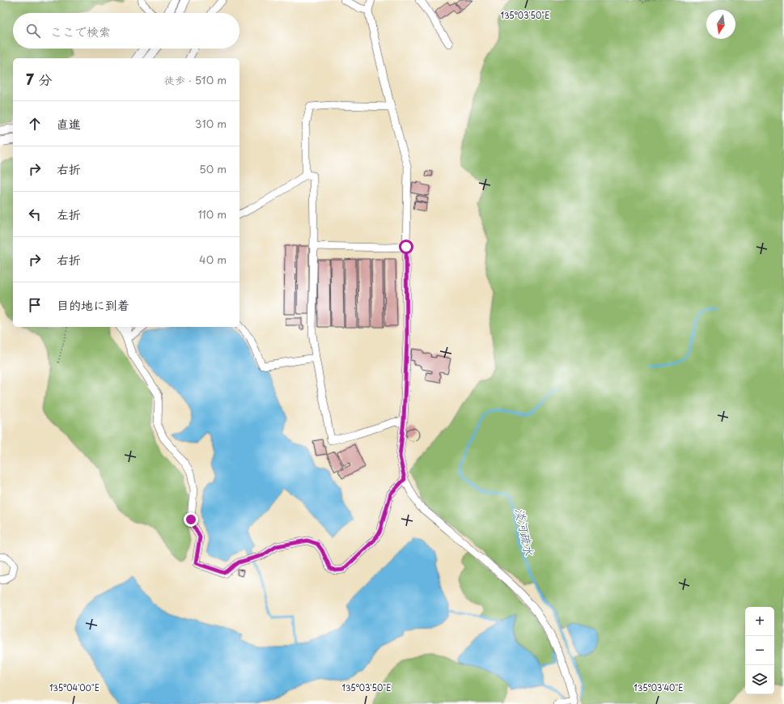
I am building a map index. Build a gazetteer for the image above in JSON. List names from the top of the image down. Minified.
{"water":["淡河疏水"],"north":"bottom","page":{"search":"ここで検索","heading":["7 分","徒歩 · 510 m"],"list":[["直進","310 m"],["右折","50 m"],["左折","110 m"],["右折","40 m"],"目的地に到着"],"map_buttons":["+","−"]},"coordinates":["135°03'50\"E","135°04'00\"E","135°03'40\"E"]}
